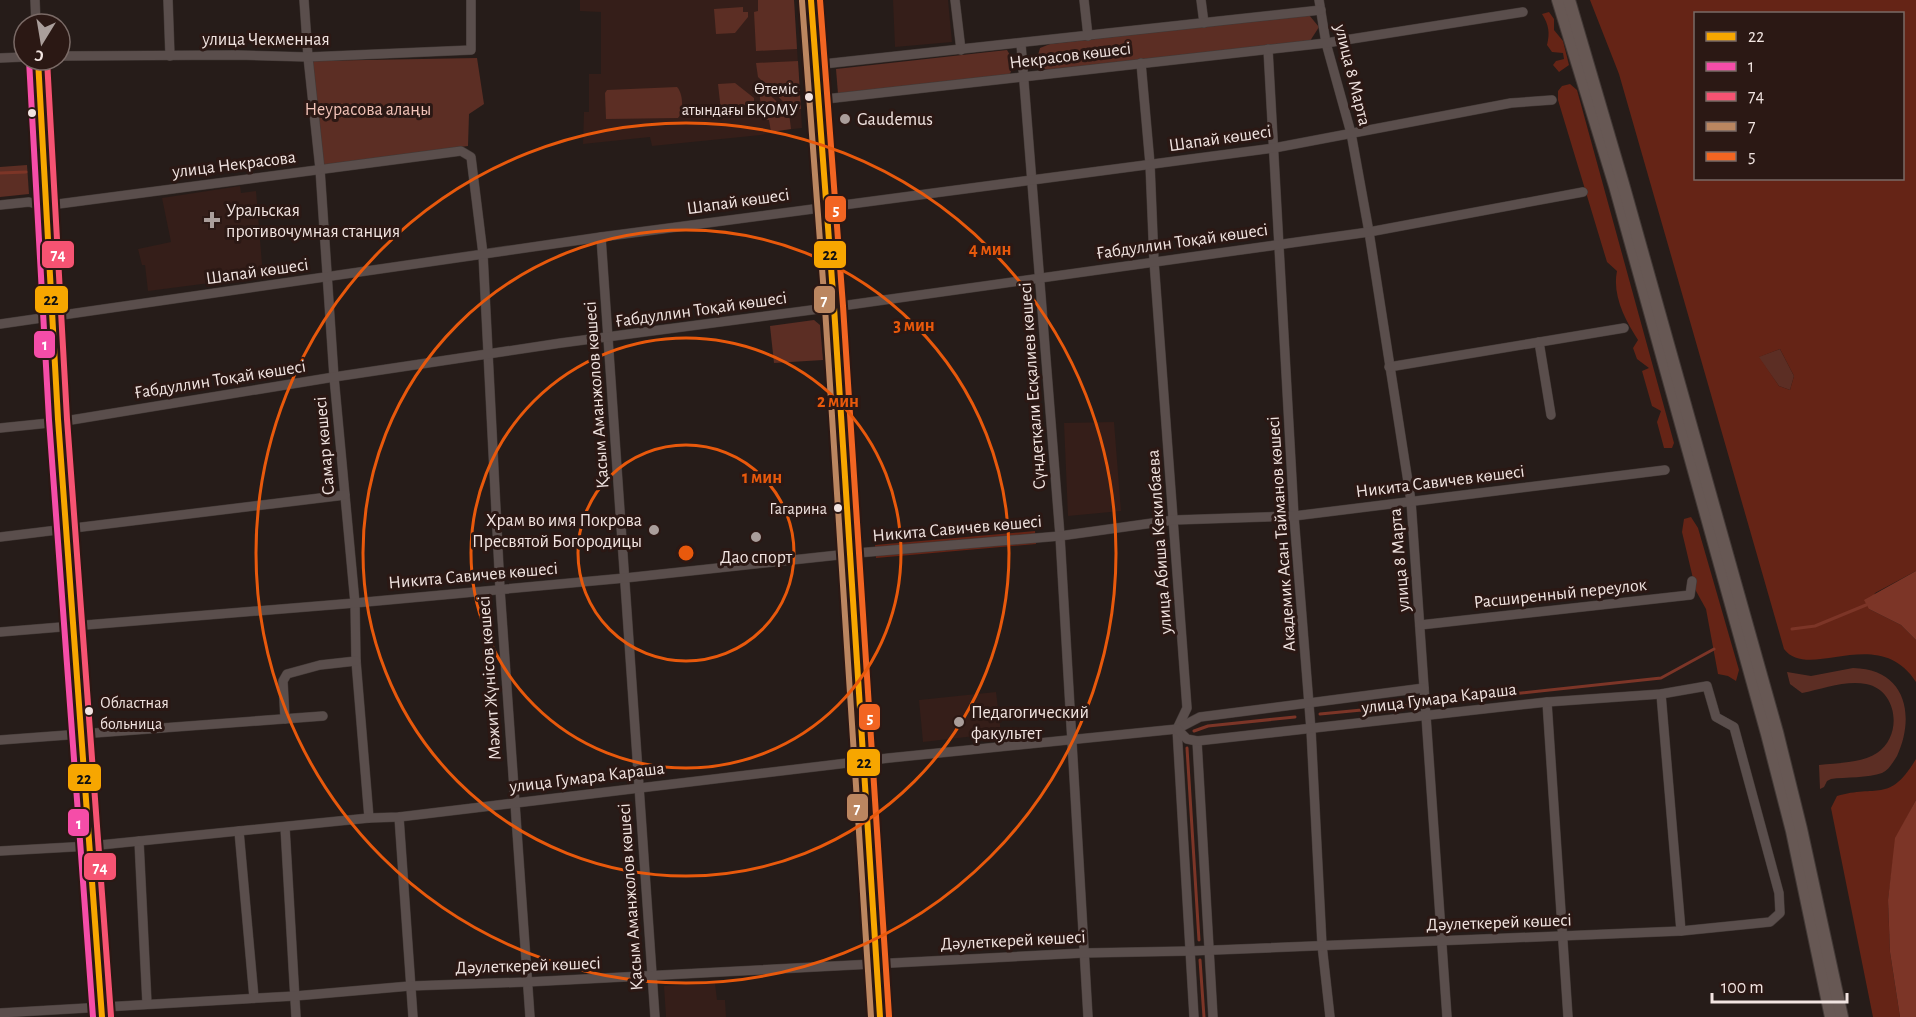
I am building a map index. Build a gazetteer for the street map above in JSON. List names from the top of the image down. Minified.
{"streets":{"street":["улица Чекменная","Некрасов көшесі","улица 8 Марта","Шапай көшесі","улица Некрасова","Ғабдуллин Тоқай көшесі","Сүндетқали Есқалиев көшесі","Қасым Аманжолов көшесі","Самар көшесі","Никита Савичев көшесі","Академик Асан Тайманов көшесі","улица Абиша Кекилбаева","Расширенный переулок","Мәжит Жүнісов көшесі","улица Гумара Караша","Дәулеткерей көшесі"]},"crossings":[["улица Чекменная","Самар көшесі"],["Некрасов көшесі","улица 8 Марта"],["Некрасов көшесі","Сүндетқали Есқалиев көшесі"],["Некрасов көшесі","Академик Асан Тайманов көшесі"],["Некрасов көшесі","улица Абиша Кекилбаева"],["улица 8 Марта","Шапай көшесі"],["улица 8 Марта","Ғабдуллин Тоқай көшесі"],["улица 8 Марта","Никита Савичев көшесі"],["улица 8 Марта","Расширенный переулок"],["улица 8 Марта","улица Гумара Караша"],["улица 8 Марта","Дәулеткерей көшесі"],["Шапай көшесі","Сүндетқали Есқалиев көшесі"],["Шапай көшесі","Қасым Аманжолов көшесі"],["Шапай көшесі","Самар көшесі"],["Шапай көшесі","Академик Асан Тайманов көшесі"],["Шапай көшесі","улица Абиша Кекилбаева"],["Шапай көшесі","Мәжит Жүнісов көшесі"],["улица Некрасова","Самар көшесі"],["улица Некрасова","Мәжит Жүнісов көшесі"],["Ғабдуллин Тоқай көшесі","Сүндетқали Есқалиев көшесі"],["Ғабдуллин Тоқай көшесі","Қасым Аманжолов көшесі"],["Ғабдуллин Тоқай көшесі","Самар көшесі"],["Ғабдуллин Тоқай көшесі","Академик Асан Тайманов көшесі"],["Ғабдуллин Тоқай көшесі","улица Абиша Кекилбаева"],["Ғабдуллин Тоқай көшесі","Мәжит Жүнісов көшесі"],["Сүндетқали Есқалиев көшесі","Никита Савичев көшесі"],["Сүндетқали Есқалиев көшесі","улица Гумара Караша"],["Сүндетқали Есқалиев көшесі","Дәулеткерей көшесі"],["Қасым Аманжолов көшесі","Никита Савичев көшесі"],["Қасым Аманжолов көшесі","улица Гумара Караша"],["Қасым Аманжолов көшесі","Дәулеткерей көшесі"],["Самар көшесі","Никита Савичев көшесі"],["Самар көшесі","улица Гумара Караша"],["Никита Савичев көшесі","Академик Асан Тайманов көшесі"],["Никита Савичев көшесі","улица Абиша Кекилбаева"],["Никита Савичев көшесі","Мәжит Жүнісов көшесі"],["Академик Асан Тайманов көшесі","улица Гумара Караша"],["Академик Асан Тайманов көшесі","Дәулеткерей көшесі"],["улица Абиша Кекилбаева","улица Гумара Караша"],["улица Абиша Кекилбаева","Дәулеткерей көшесі"],["Мәжит Жүнісов көшесі","улица Гумара Караша"],["Мәжит Жүнісов көшесі","Дәулеткерей көшесі"],["улица Гумара Караша","Дәулеткерей көшесі"]],"parks":["Неурасова алаңы"],"places":{"other":["Өтеміс атындағы БҚОМУ","Gaudemus","Гагарина","Храм во имя Покрова Пресвятой Богородицы","Дао спорт","Областная больница","Педагогический факультет"],"health":["Уральская противочумная станция"]},"lines":["transit line 22","transit line 5","transit line 7","transit line 1","transit line 74"],"legend":["22","1","74","7","5"],"scale_bar":"100 m","north":"bottom","rings":["4 мин","3 мин","2 мин","1 мин"]}
